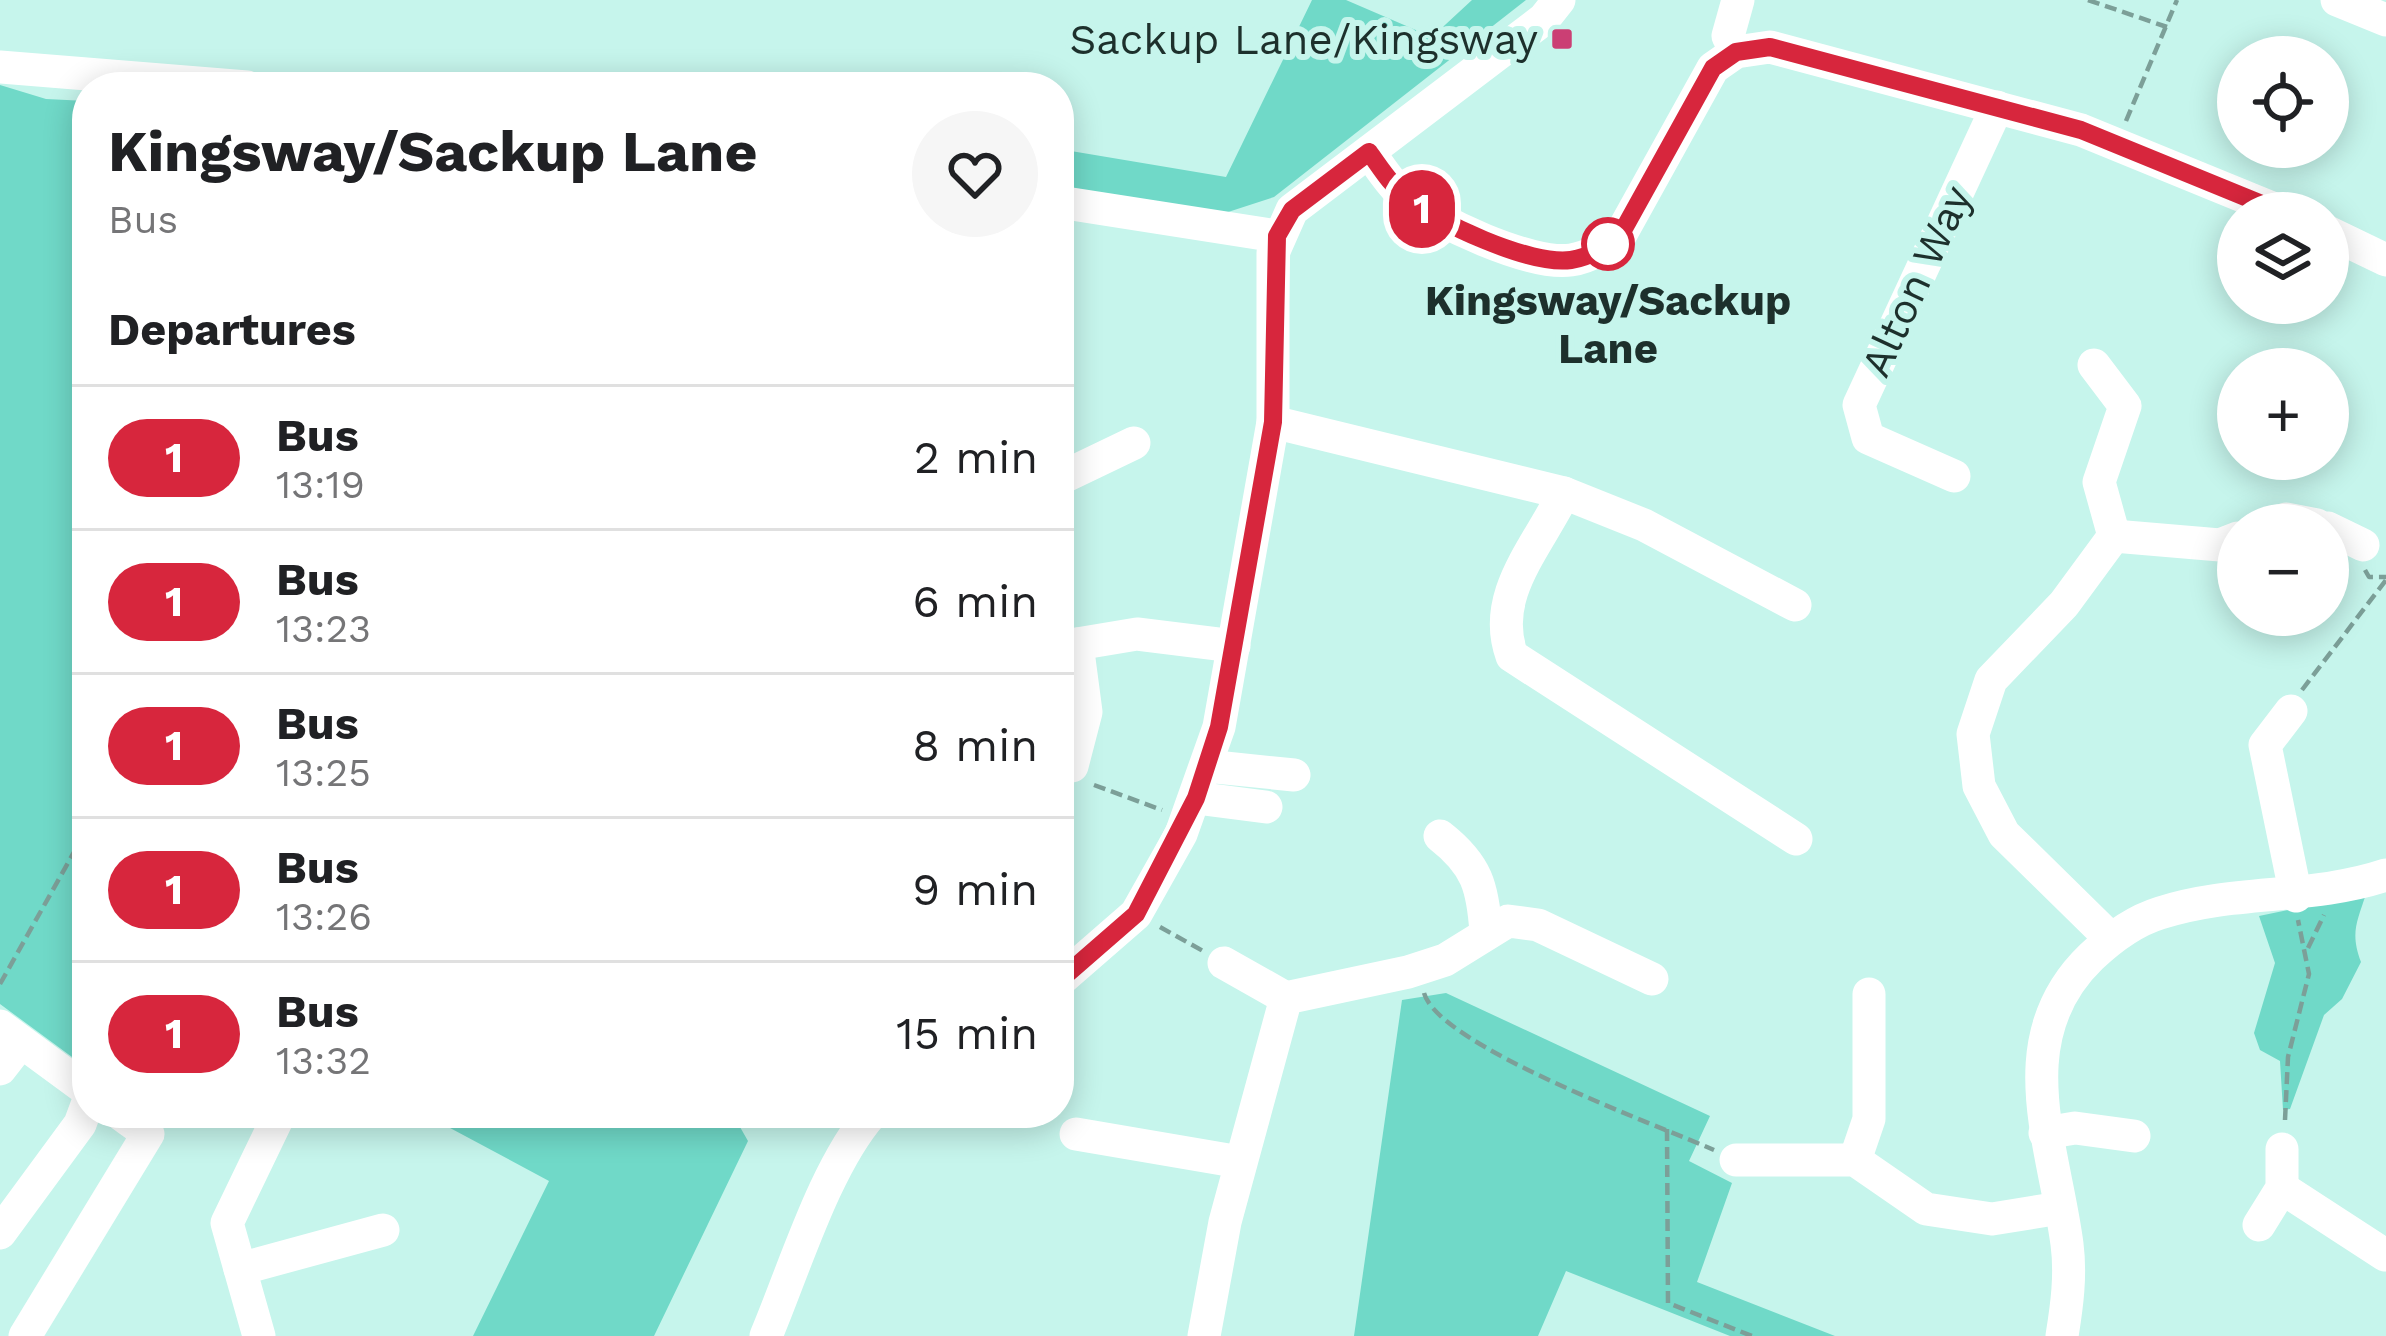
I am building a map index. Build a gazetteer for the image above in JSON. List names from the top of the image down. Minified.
{"streets":{"street":["Alton Way"]},"places":{"transit":["Sackup Lane/Kingsway"],"other":["Kingsway/Sackup Lane"]},"lines":["bus line 1"],"page":{"on_map":"1","map_buttons":["+","−"],"heading":[["Kingsway/Sackup Lane","Bus"],"Departures"],"list":[{"mark":"1","name":"Bus","note":"13:19","value":"2 min"},{"mark":"1","name":"Bus","note":"13:23","value":"6 min"},{"mark":"1","name":"Bus","note":"13:25","value":"8 min"},{"mark":"1","name":"Bus","note":"13:26","value":"9 min"},{"mark":"1","name":"Bus","note":"13:32","value":"15 min"}]}}
